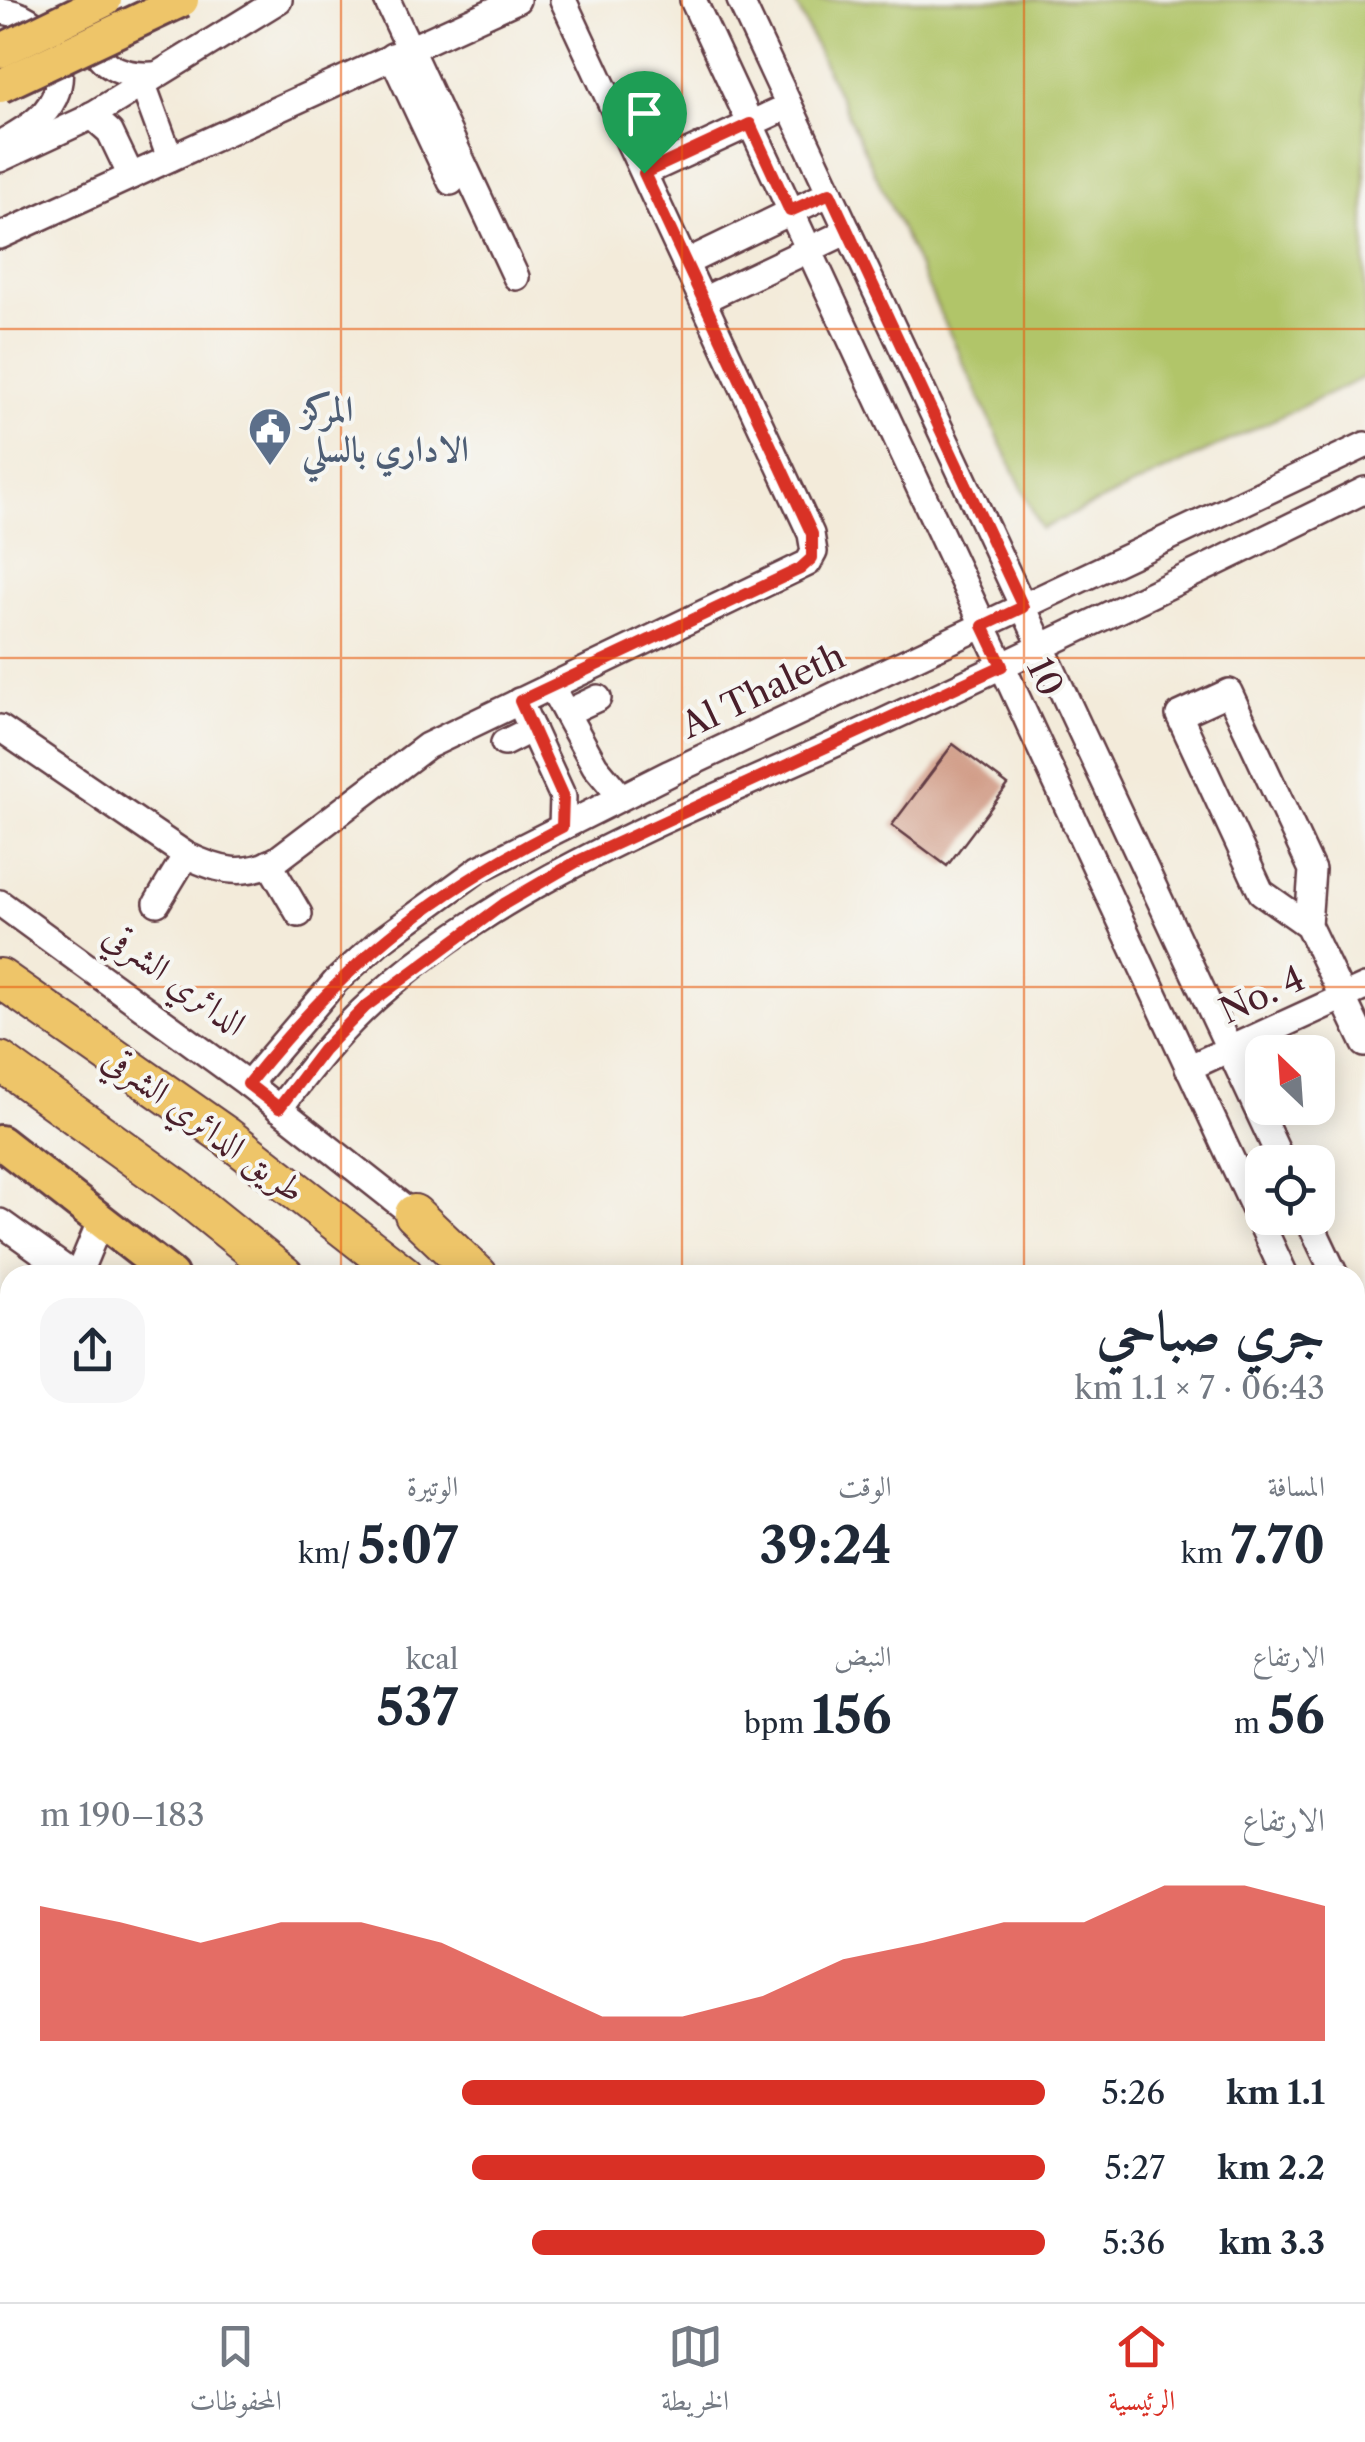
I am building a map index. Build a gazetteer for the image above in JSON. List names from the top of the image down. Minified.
{"streets":{"highway":["طريق الدائري الشرقي"],"street":["10","Al Thaleth","الدائري الشرقي","No. 4"]},"crossings":[["10","Al Thaleth"],["10","No. 4"],["Al Thaleth","الدائري الشرقي"]],"places":{"public building":["المركز الاداري بالسلي"]},"north":"top left","page":{"heading":["جري صباحي","06:43 · 7 × 1.1 km"],"stats":[["المسافة","7.70 km"],["الوقت","39:24"],["الوتيرة","5:07 /km"],["الارتفاع","56 m"],["النبض","156 bpm"],["kcal","537"]],"chart":["الارتفاع","183–190 m"],"list":[{"name":"1.1 km","note":"5:26"},{"name":"2.2 km","note":"5:27"},{"name":"3.3 km","note":"5:36"}],"tabs":["الرئيسية","الخريطة","المحفوظات"]}}
